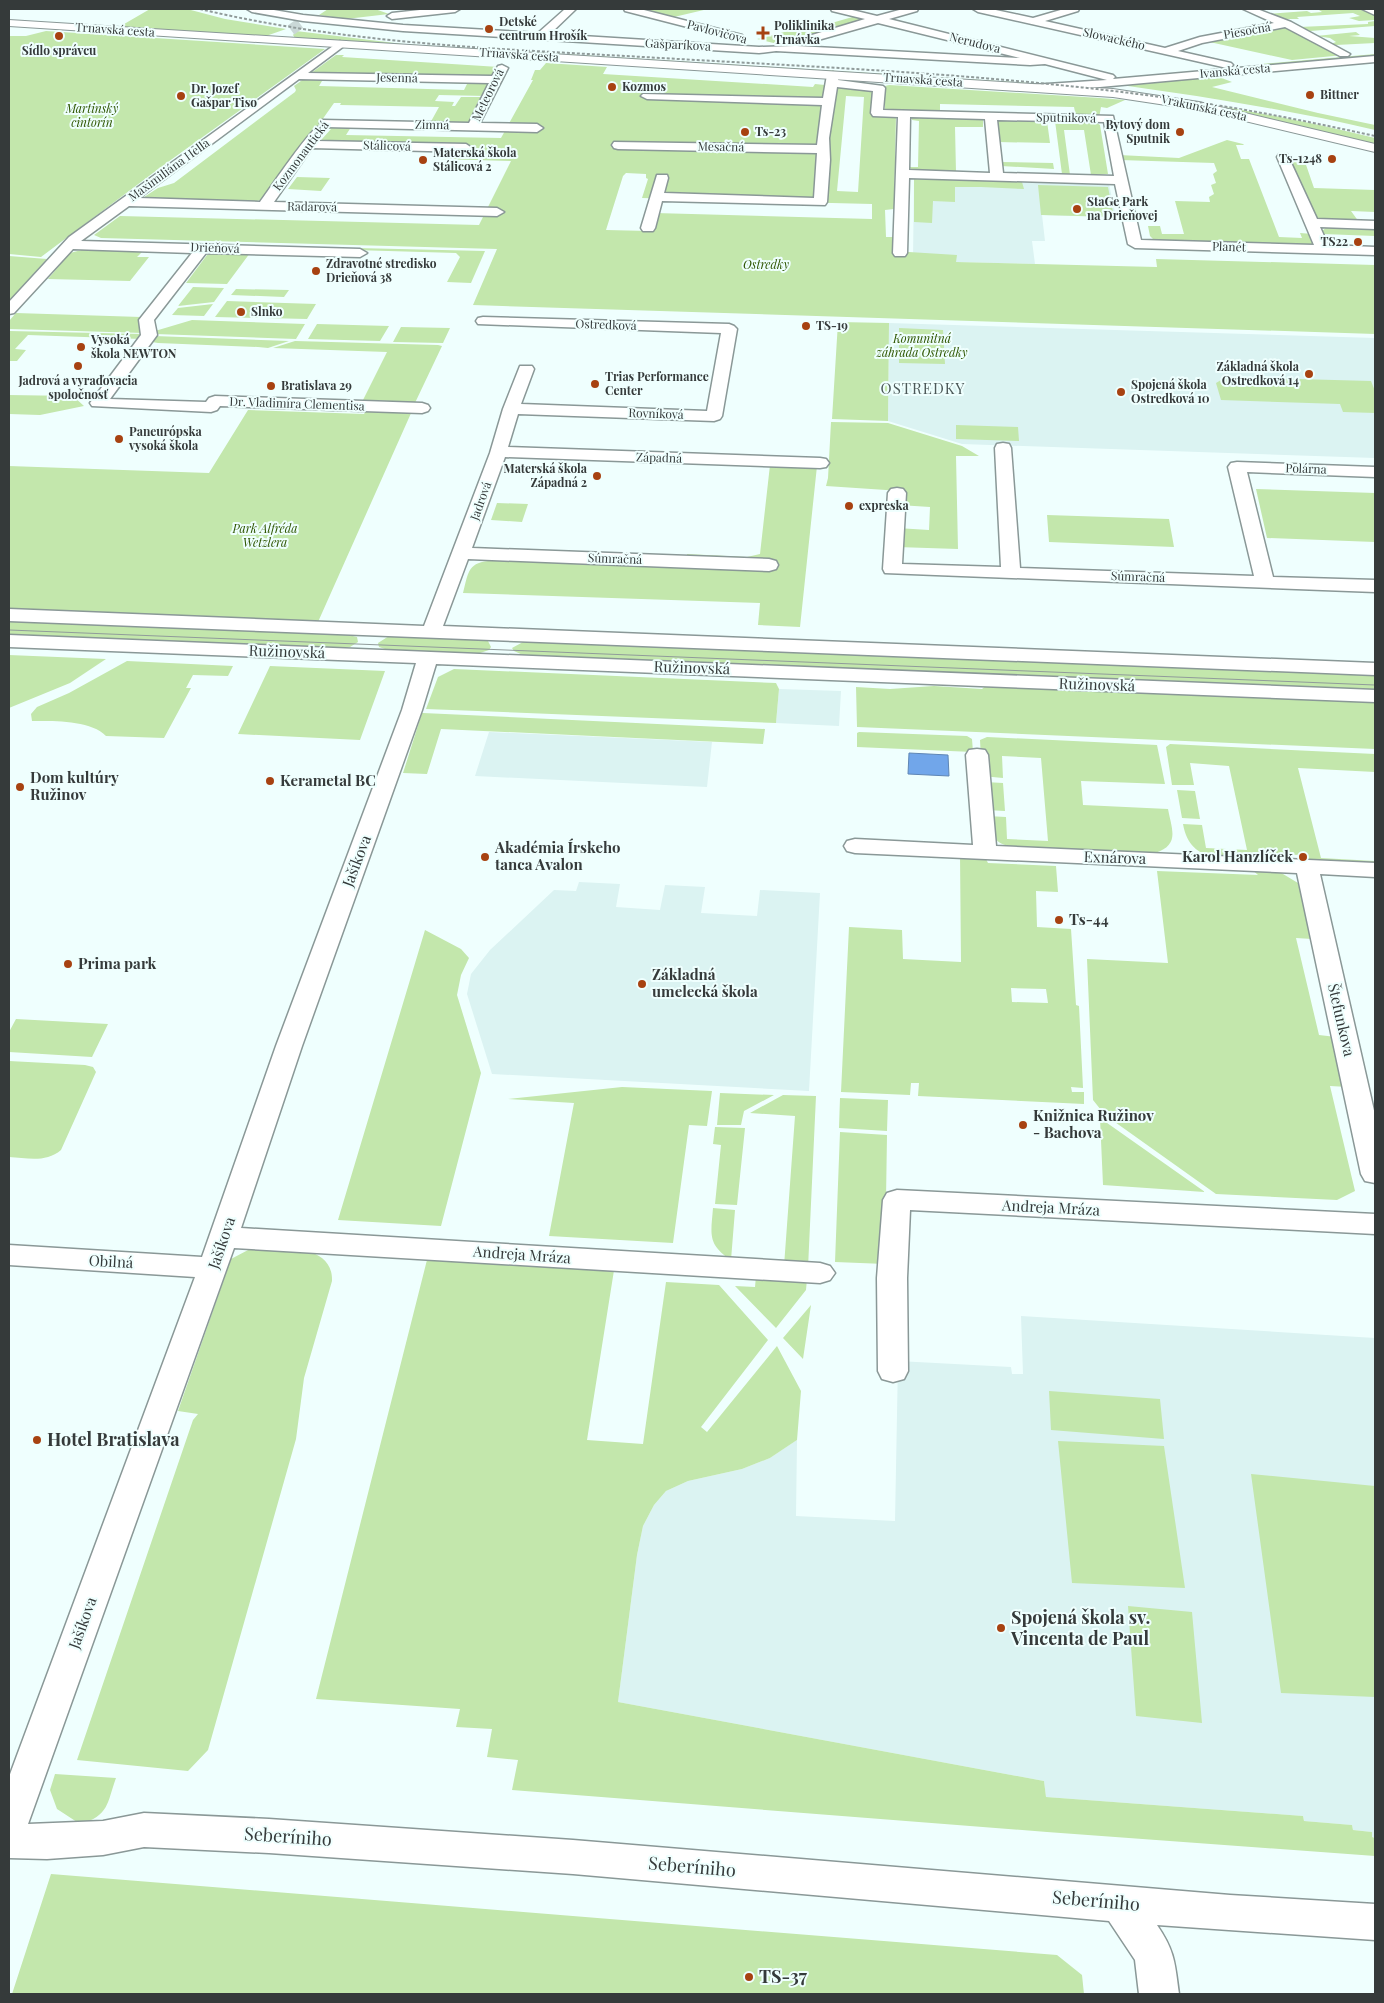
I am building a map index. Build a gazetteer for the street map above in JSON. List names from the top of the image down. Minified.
{"streets":{"main road":["Trnavská cesta","Vrakunská cesta"],"street":["Piesočná","Pavlovičova","Slowackého","Nerudova","Gašparíkova","Ivanská cesta","Jesenná","Meteorová","Sputniková","Zimná","Stálicová","Mesačná","Kozmonautická","Maximiliána Hella","Radarová","Planét","Drieňová","Ostredková","Dr. Vladimíra Clementisa","Rovníková","Západná","Polárna","Jadrová","Súmračná","Ružinovská","Exnárova","Jašíkova","Štefunkova","Andreja Mráza","Obilná","Seberíniho"]},"crossings":[["Trnavská cesta","Vrakunská cesta"],["Trnavská cesta","Sputniková"],["Trnavská cesta","Maximiliána Hella"],["Piesočná","Slowackého"],["Pavlovičova","Gašparíkova"],["Slowackého","Ivanská cesta"],["Nerudova","Gašparíkova"],["Ivanská cesta","Vrakunská cesta"],["Jesenná","Meteorová"],["Jesenná","Maximiliána Hella"],["Meteorová","Zimná"],["Sputniková","Planét"],["Zimná","Kozmonautická"],["Stálicová","Kozmonautická"],["Kozmonautická","Radarová"],["Maximiliána Hella","Radarová"],["Maximiliána Hella","Drieňová"],["Drieňová","Dr. Vladimíra Clementisa"],["Ostredková","Rovníková"],["Rovníková","Jadrová"],["Západná","Jadrová"],["Polárna","Súmračná"],["Jadrová","Súmračná"],["Jadrová","Ružinovská"],["Ružinovská","Jašíkova"],["Exnárova","Štefunkova"],["Jašíkova","Andreja Mráza"],["Jašíkova","Obilná"]],"districts":["OSTREDKY"],"parks":["Martinský cintorín","Ostredky","Komunitná záhrada Ostredky","Park Alfréda Wetzlera"],"places":{"other":["Detské centrum Hrošík","Sídlo správcu","Kozmos","Bittner","Dr. Jozef Gašpar Tiso","Ts-23","Bytový dom Sputnik","Ts-1248","Materská škola Stálicová 2","StaGe Park na Drieňovej","TS22","Zdravotné stredisko Drieňová 38","Slnko","TS-19","Vysoká škola NEWTON","Jadrová a vyraďovacia spoločnosť","Základná škola Ostredková 14","Trias Performance Center","Bratislava 29","Spojená škola Ostredková 10","Рaneurópska vysoká škola","Materská škola Západná 2","expreska","Kerametal BC","Dom kultúry Ružinov","Akadémia Írskeho tanca Avalon","Karol Hanzlíček","Ts-44","Prima park","Základná umelecká škola","Knižnica Ružinov - Bachova","Hotel Bratislava","Spojená škola sv. Vincenta de Paul","TS-37"],"health":["Poliklinika Trnávka"]}}
